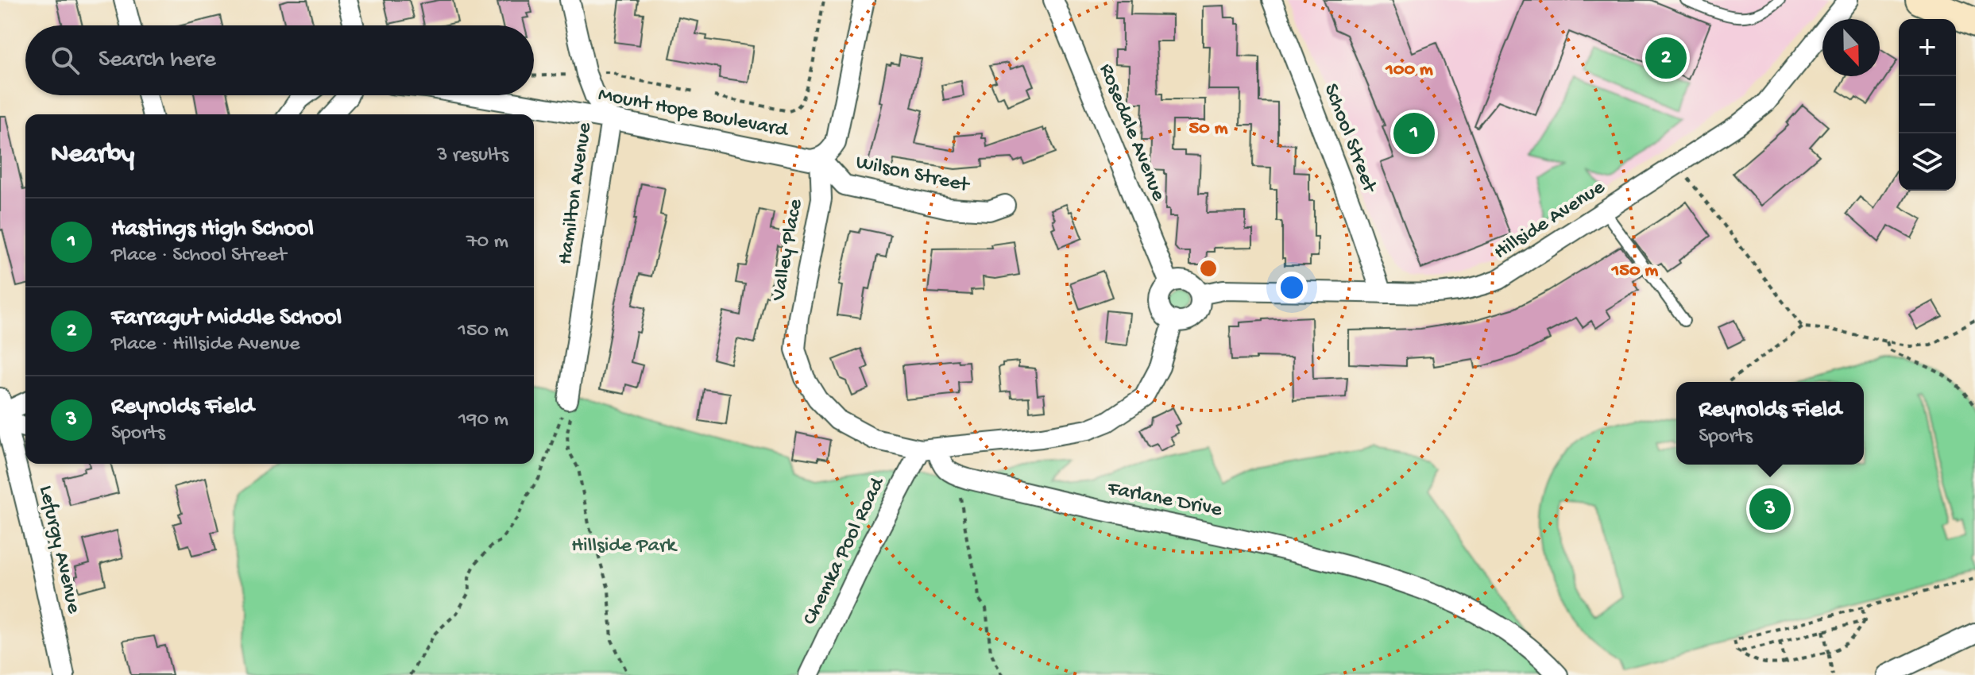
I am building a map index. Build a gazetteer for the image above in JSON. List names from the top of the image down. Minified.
{"streets":{"street":["Mount Hope Boulevard","Rosedale Avenue","School Street","Wilson Street","Hamilton Avenue","Hillside Avenue","Valley Place","Farlane Drive","Lefurgy Avenue","Chemka Pool Road"]},"crossings":[["Mount Hope Boulevard","Wilson Street"],["Mount Hope Boulevard","Hamilton Avenue"],["Mount Hope Boulevard","Valley Place"],["Rosedale Avenue","Hillside Avenue"],["School Street","Hillside Avenue"],["Wilson Street","Valley Place"],["Valley Place","Chemka Pool Road"]],"parks":["Hillside Park"],"north":"bottom","page":{"map_buttons":["+","−"],"search":"Search here","pins":["2","1","3"],"heading":["Nearby","3 results"],"list":[{"mark":"1","name":"Hastings High School","note":"Place · School Street","value":"70 m"},{"mark":"2","name":"Farragut Middle School","note":"Place · Hillside Avenue","value":"150 m"},{"mark":"3","name":"Reynolds Field","note":"Sports","value":"190 m"}],"popup":["Reynolds Field","Sports"]},"rings":["100 m","50 m","150 m"]}
